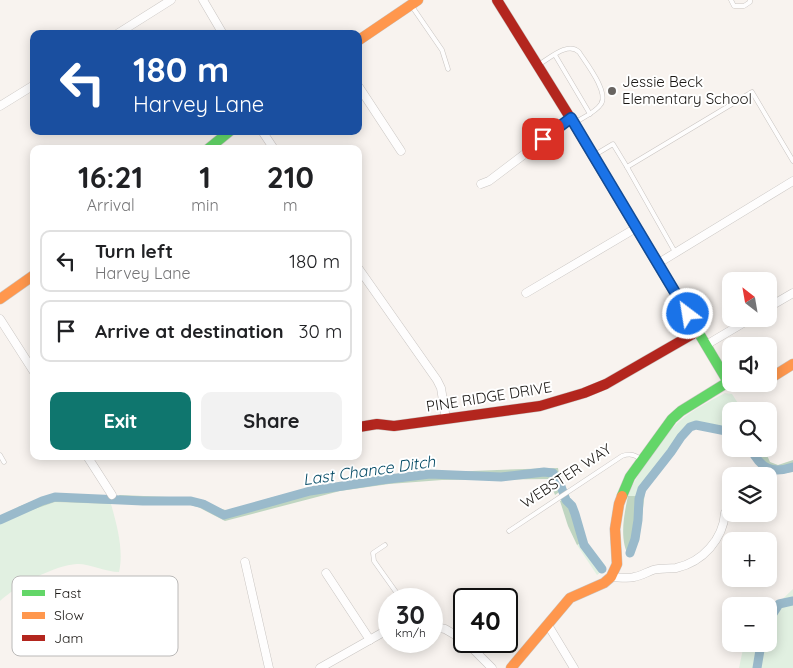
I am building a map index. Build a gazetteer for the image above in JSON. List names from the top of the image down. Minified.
{"streets":{"street":["PINE RIDGE DRIVE"],"lane":["WEBSTER WAY"]},"water":["Last Chance Ditch"],"places":["Jessie Beck Elementary School"],"legend":["Fast","Slow","Jam"],"north":"top left","page":{"turn":["180 m","Harvey Lane"],"eta":["16:21","Arrival","1","min","210","m"],"list":[{"name":"Turn left","note":"Harvey Lane","value":"180 m"},{"name":"Arrive at destination","value":"30 m"}],"map_buttons":["+","−"],"buttons":["Exit","Share"],"speed":"30 km/h","limit":"40"}}
